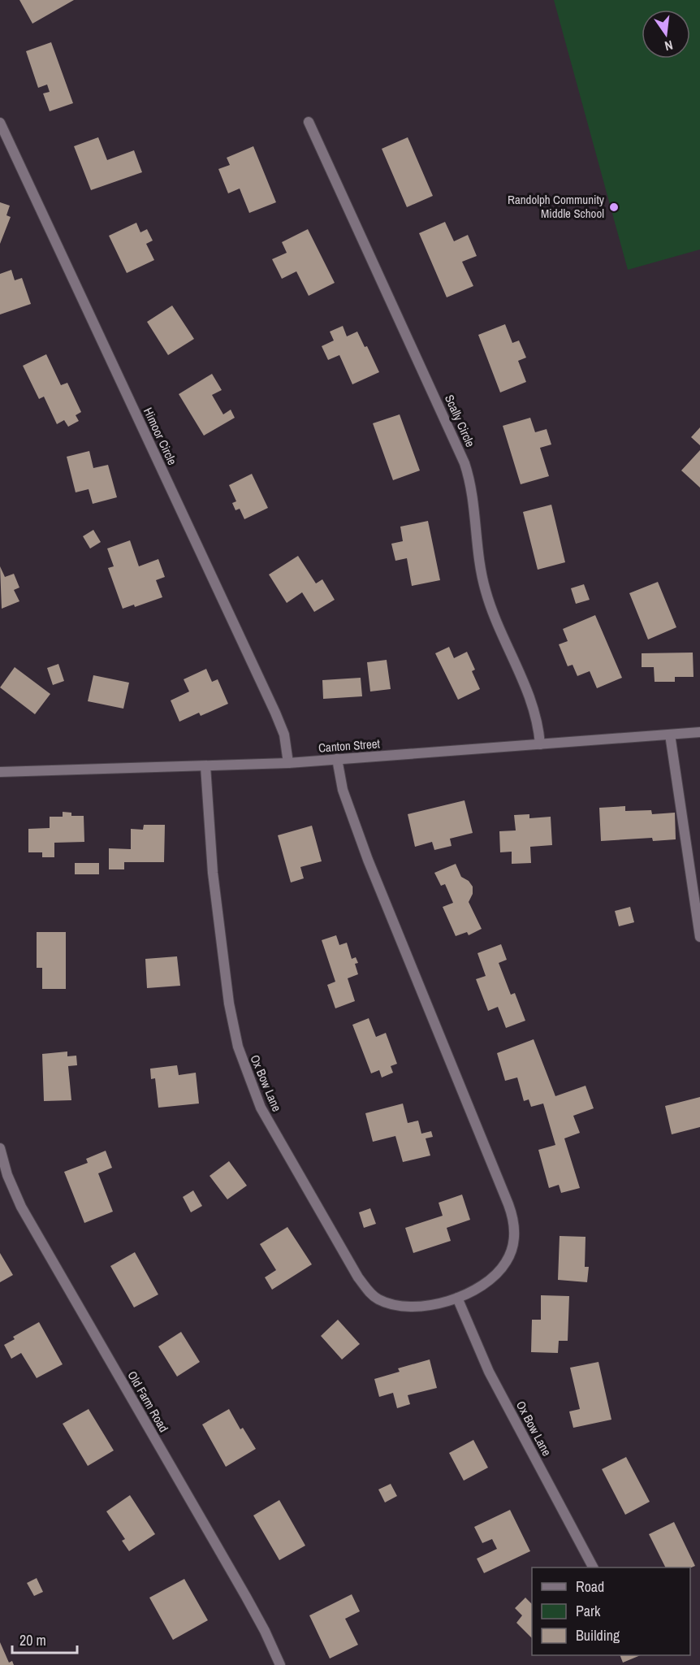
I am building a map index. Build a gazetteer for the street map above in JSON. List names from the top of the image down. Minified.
{"streets":{"street":["Scally Circle","Himoor Circle","Canton Street","Ox Bow Lane","Old Farm Road"]},"crossings":[["Scally Circle","Canton Street"],["Himoor Circle","Canton Street"],["Canton Street","Ox Bow Lane"]],"places":["Randolph Community Middle School"],"legend":["Road","Park","Building"],"scale_bar":"20 m","north":"bottom"}
